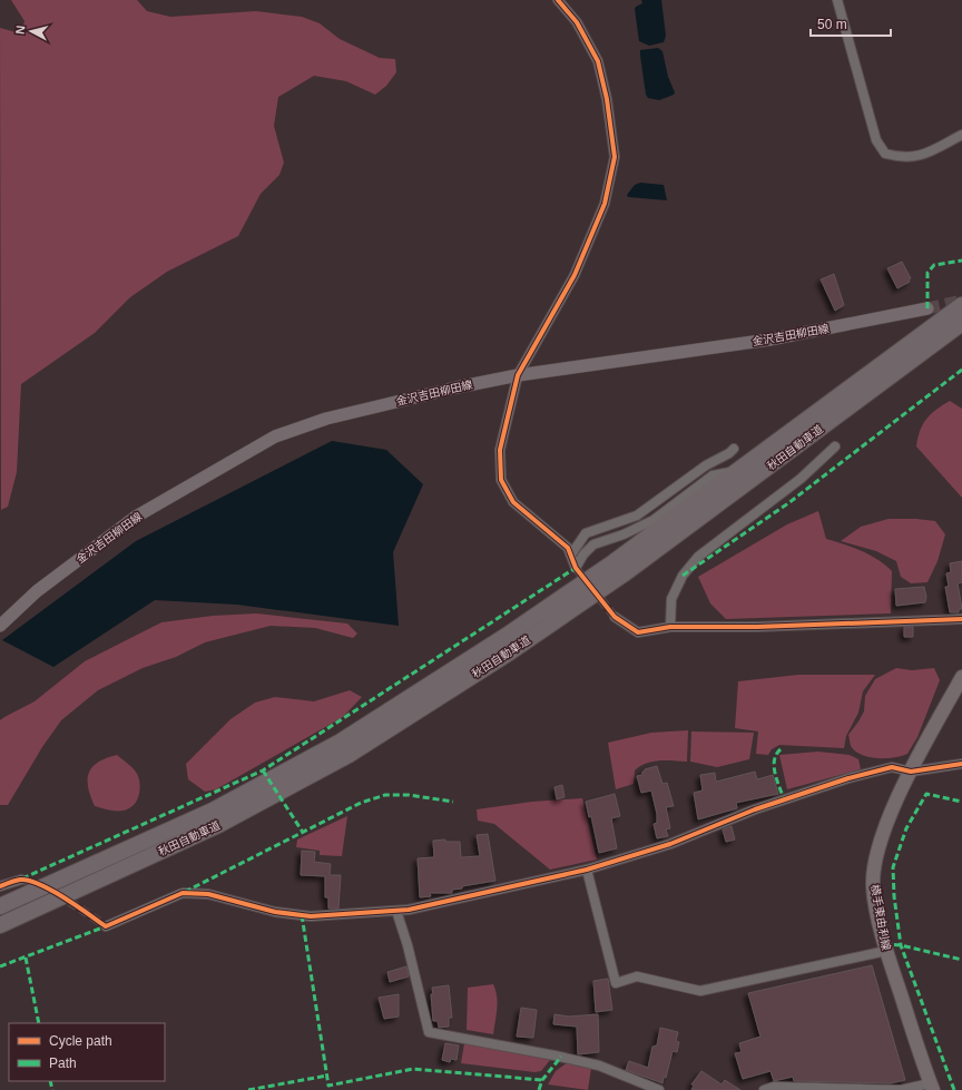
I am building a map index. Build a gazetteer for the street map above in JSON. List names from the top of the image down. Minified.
{"streets":{"highway":["秋田自動車道"],"main road":["金沢吉田柳田線","横手東由利線"]},"legend":["Cycle path","Path"],"scale_bar":"50 m","north":"left"}
